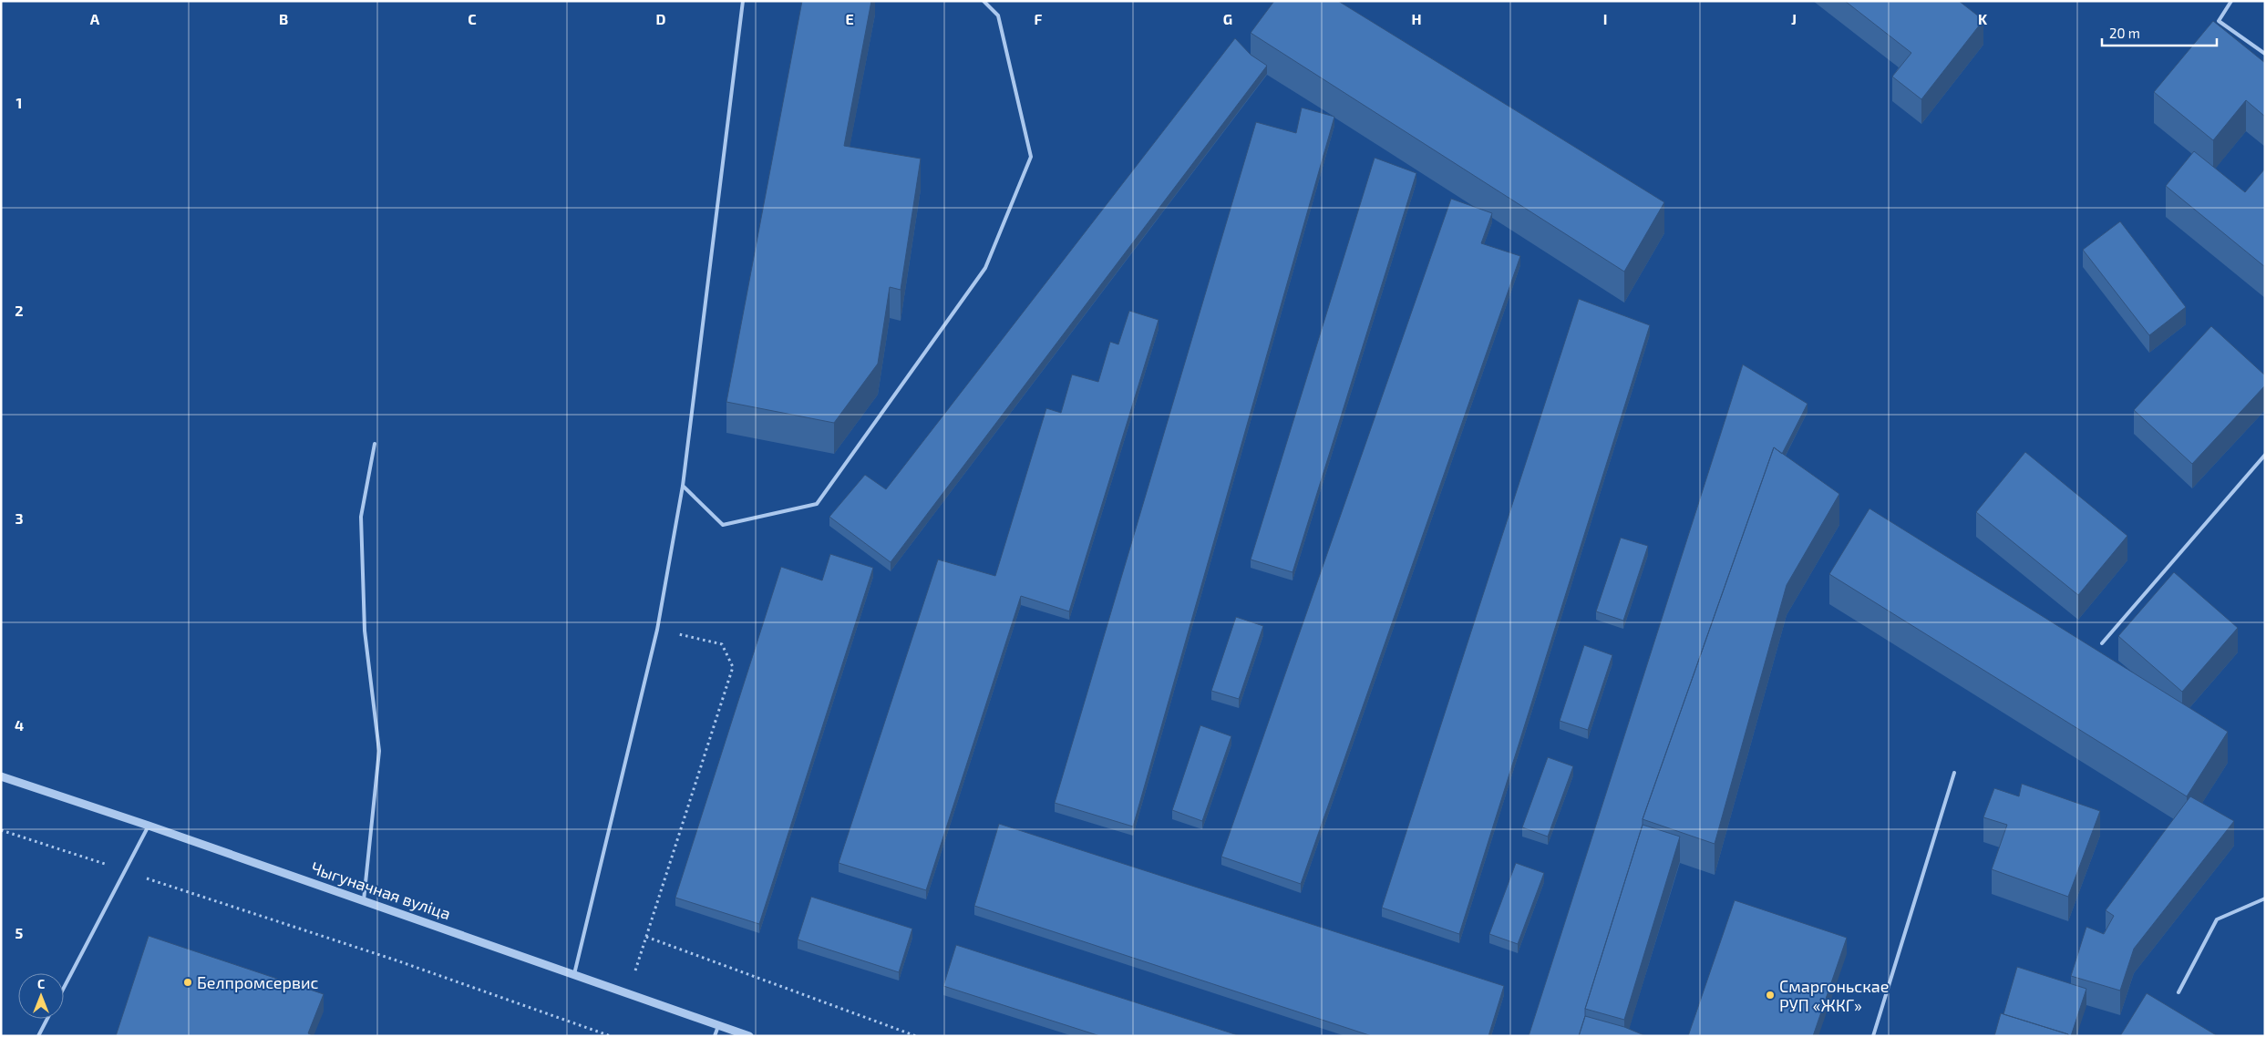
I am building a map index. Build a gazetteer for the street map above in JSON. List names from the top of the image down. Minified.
{"streets":{"street":["Чыгуначная вуліца"]},"places":["Белпромсервис","Смаргоньскае РУП «ЖКГ»"],"scale_bar":"20 m","north":"top","grid":{"columns":["A","B","C","D","E","F","G","H","I","J","K"],"rows":["1","2","3","4","5"]}}
